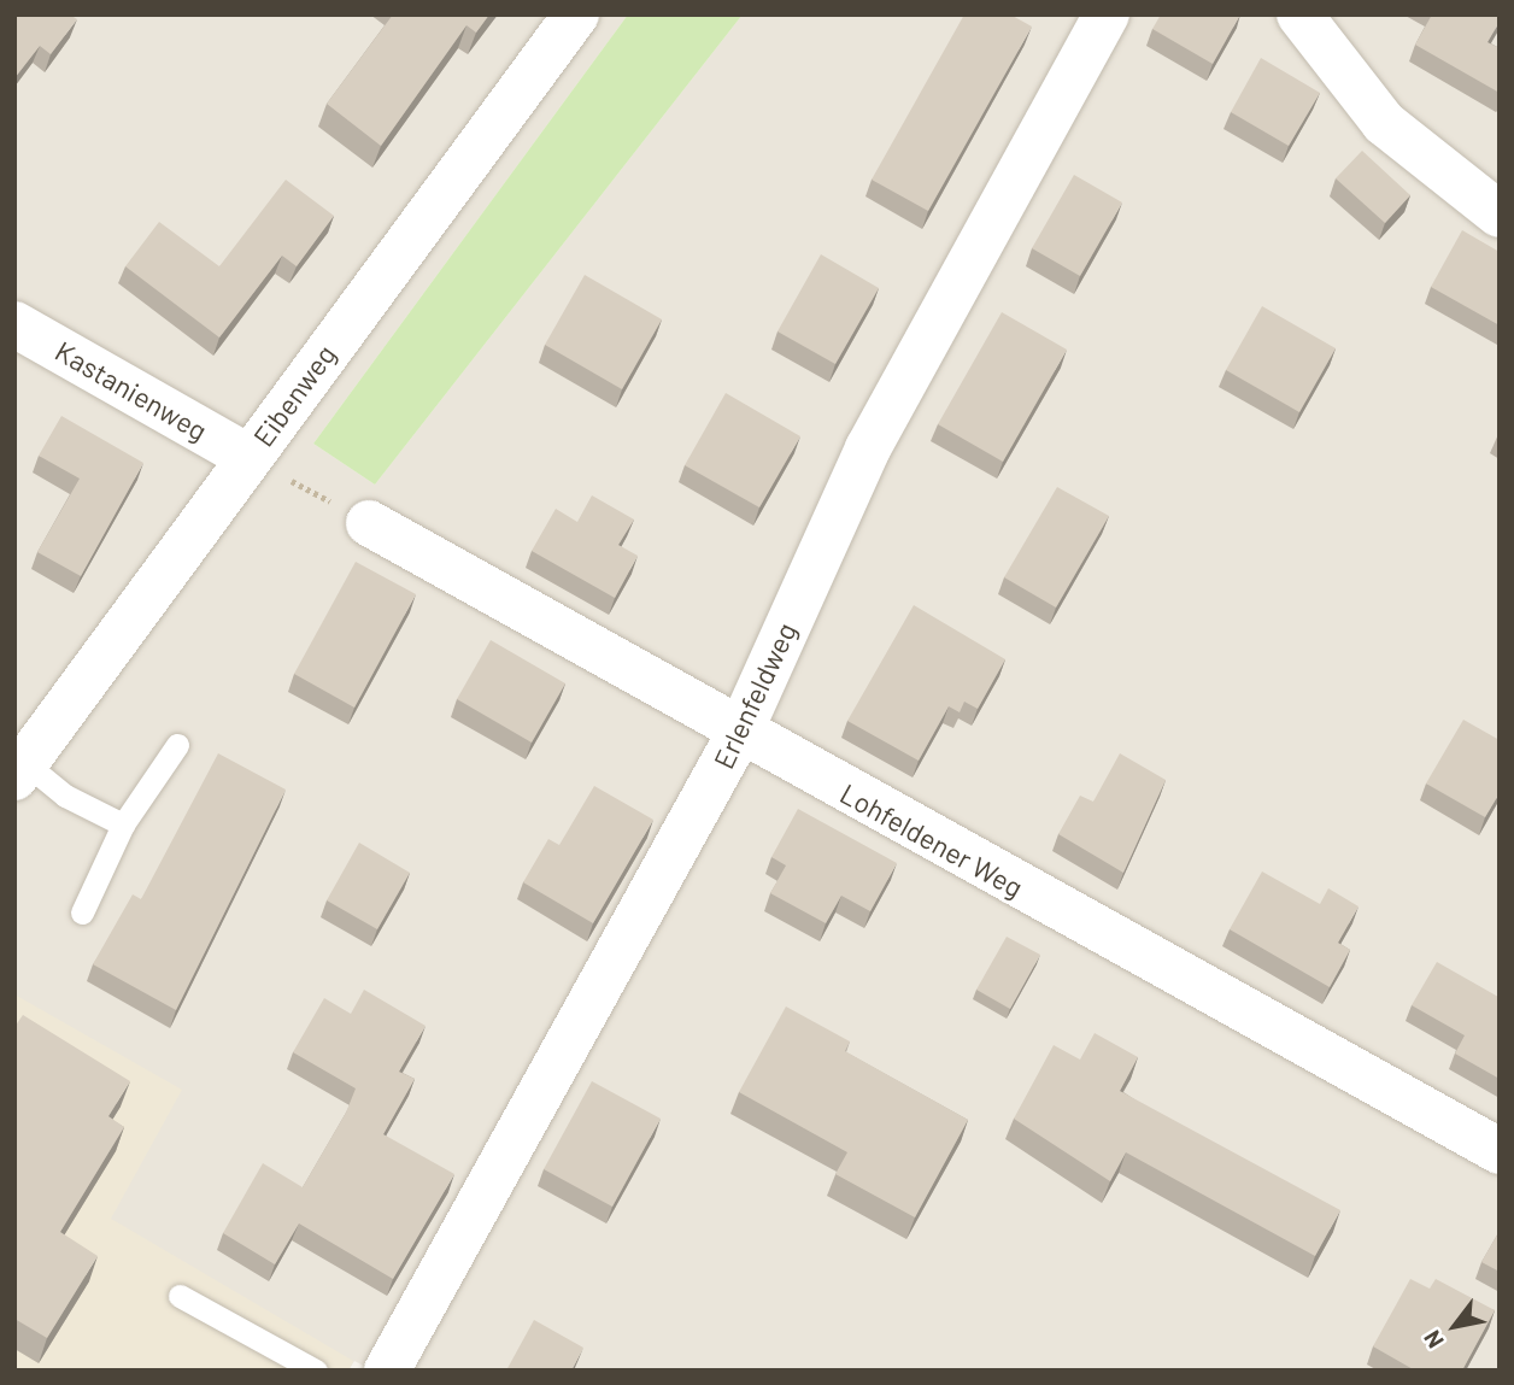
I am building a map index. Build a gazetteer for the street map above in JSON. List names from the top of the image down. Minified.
{"streets":{"street":["Kastanienweg","Eibenweg","Erlenfeldweg","Lohfeldener Weg"]},"crossings":[["Kastanienweg","Eibenweg"],["Erlenfeldweg","Lohfeldener Weg"]],"north":"bottom left"}
